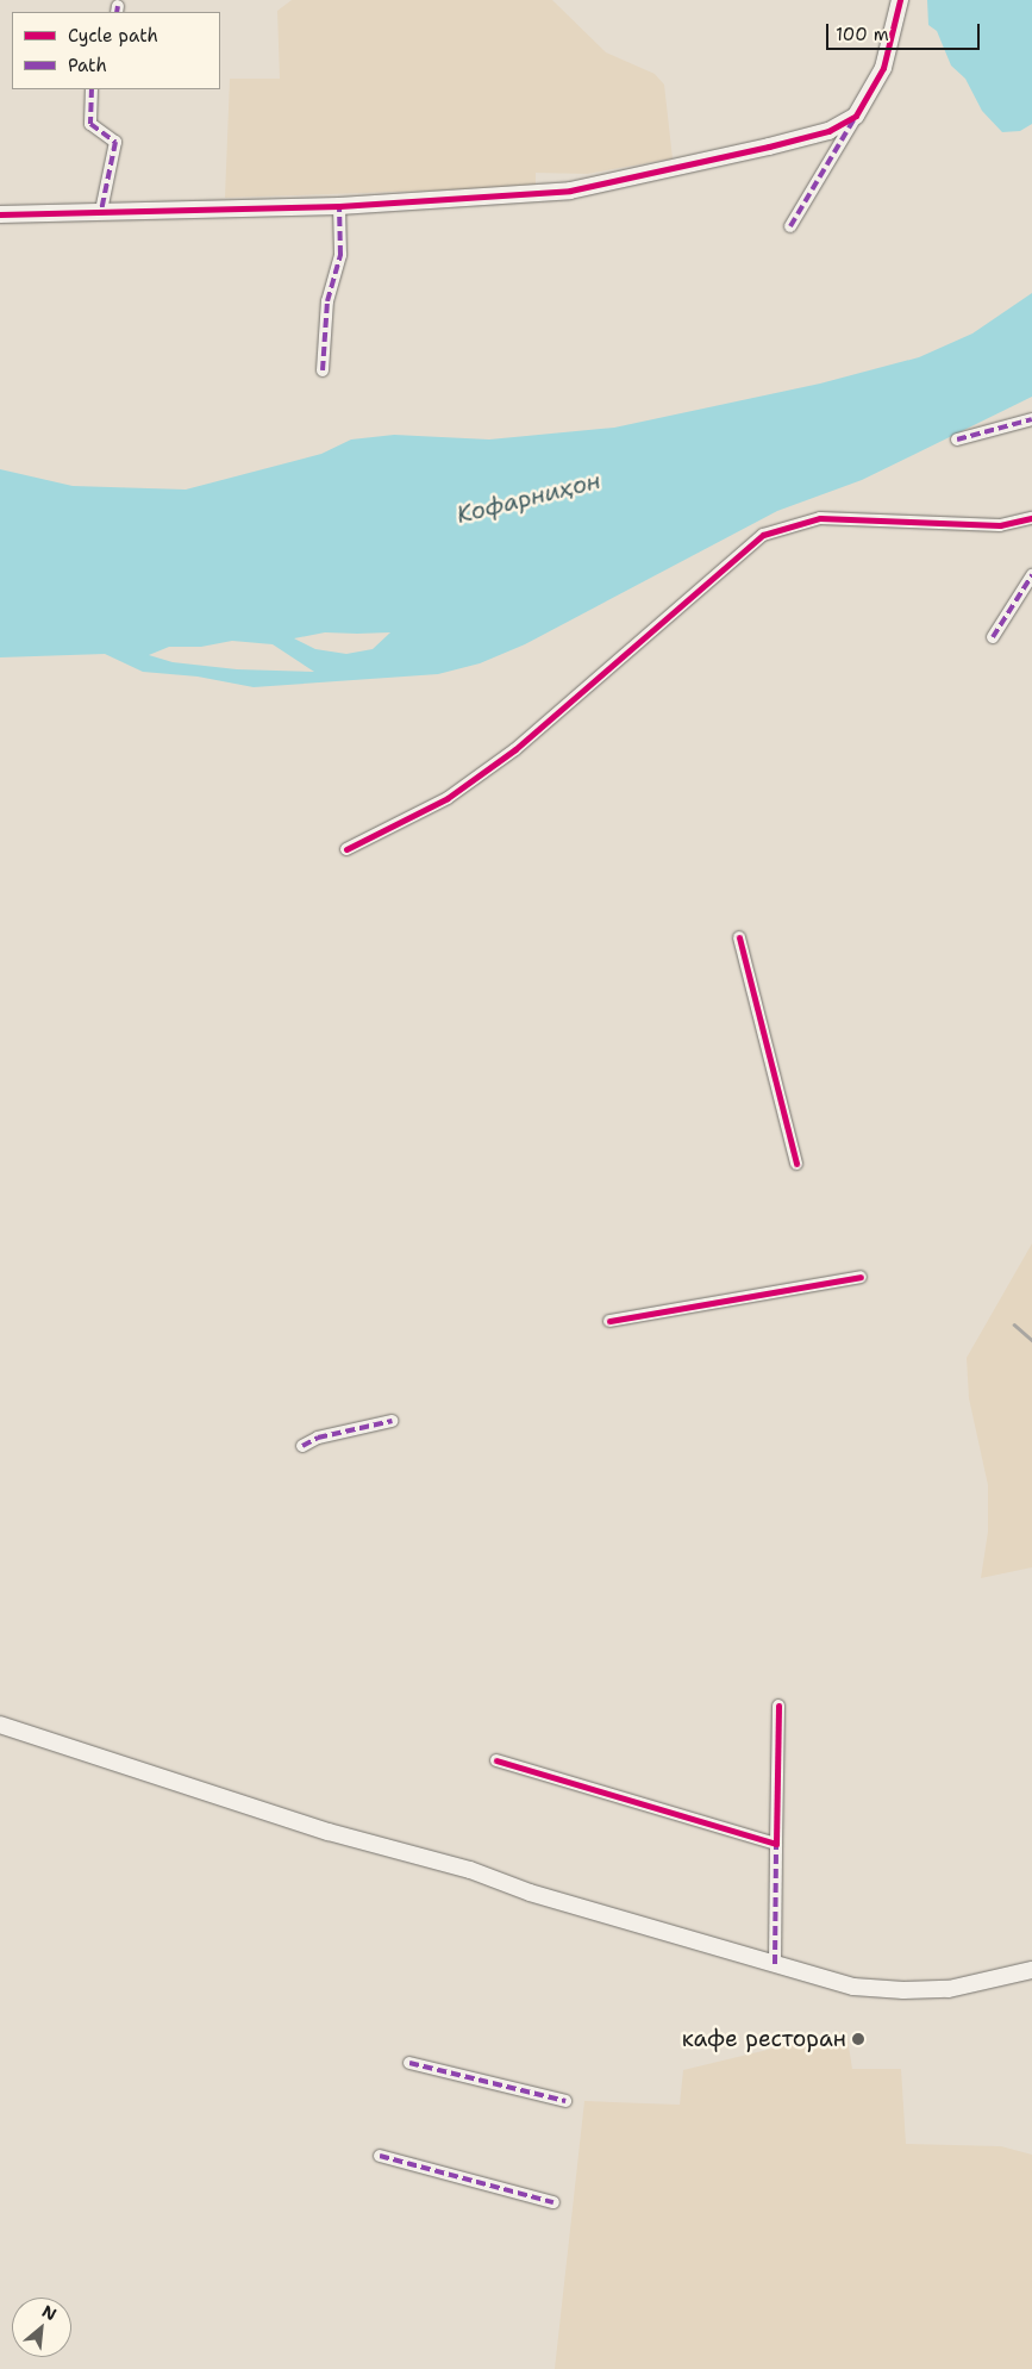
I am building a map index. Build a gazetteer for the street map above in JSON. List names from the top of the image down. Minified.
{"water":["Кофарниҳон"],"places":["кафе ресторан"],"legend":["Cycle path","Path"],"scale_bar":"100 m","north":"top right"}
